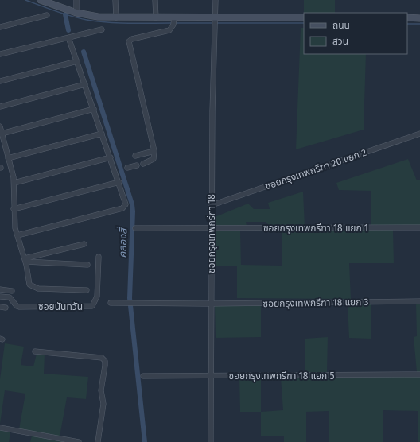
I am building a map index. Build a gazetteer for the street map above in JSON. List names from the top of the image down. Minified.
{"streets":{"street":["ซอยกรุงเทพกรีฑา 20 แยก 2","ซอยกรุงเทพกรีฑา 18 แยก 1","ซอยกรุงเทพกรีฑา 18","ซอยกรุงเทพกรีฑา 18 แยก 3","ซอยนันทวัน","ซอยกรุงเทพกรีฑา 18 แยก 5"]},"crossings":[["ซอยกรุงเทพกรีฑา 20 แยก 2","ซอยกรุงเทพกรีฑา 18"],["ซอยกรุงเทพกรีฑา 18 แยก 1","ซอยกรุงเทพกรีฑา 18"],["ซอยกรุงเทพกรีฑา 18","ซอยกรุงเทพกรีฑา 18 แยก 3"],["ซอยกรุงเทพกรีฑา 18","ซอยกรุงเทพกรีฑา 18 แยก 5"]],"water":["คลองสี่"],"legend":["ถนน","สวน"]}
